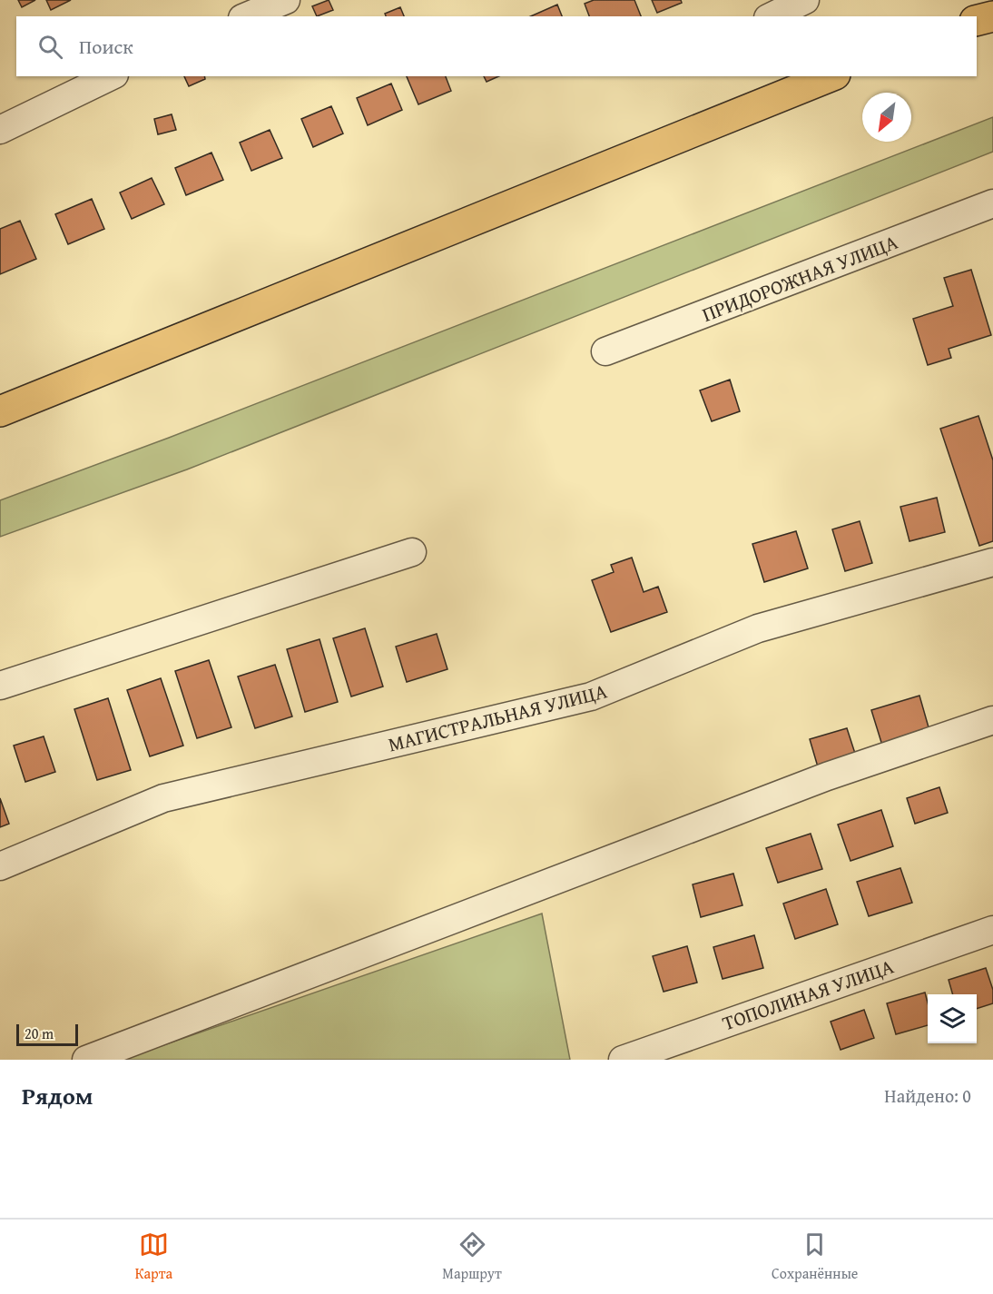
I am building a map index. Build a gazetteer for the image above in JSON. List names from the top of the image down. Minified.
{"streets":{"street":["ПРИДОРОЖНАЯ УЛИЦА","МАГИСТРАЛЬНАЯ УЛИЦА","ТОПОЛИНАЯ УЛИЦА"]},"scale_bar":"20 m","north":"bottom left","page":{"search":"Поиск","scale":"20 m","heading":["Рядом","Найдено: 0"],"nav":["Карта","Маршрут","Сохранённые"]}}
